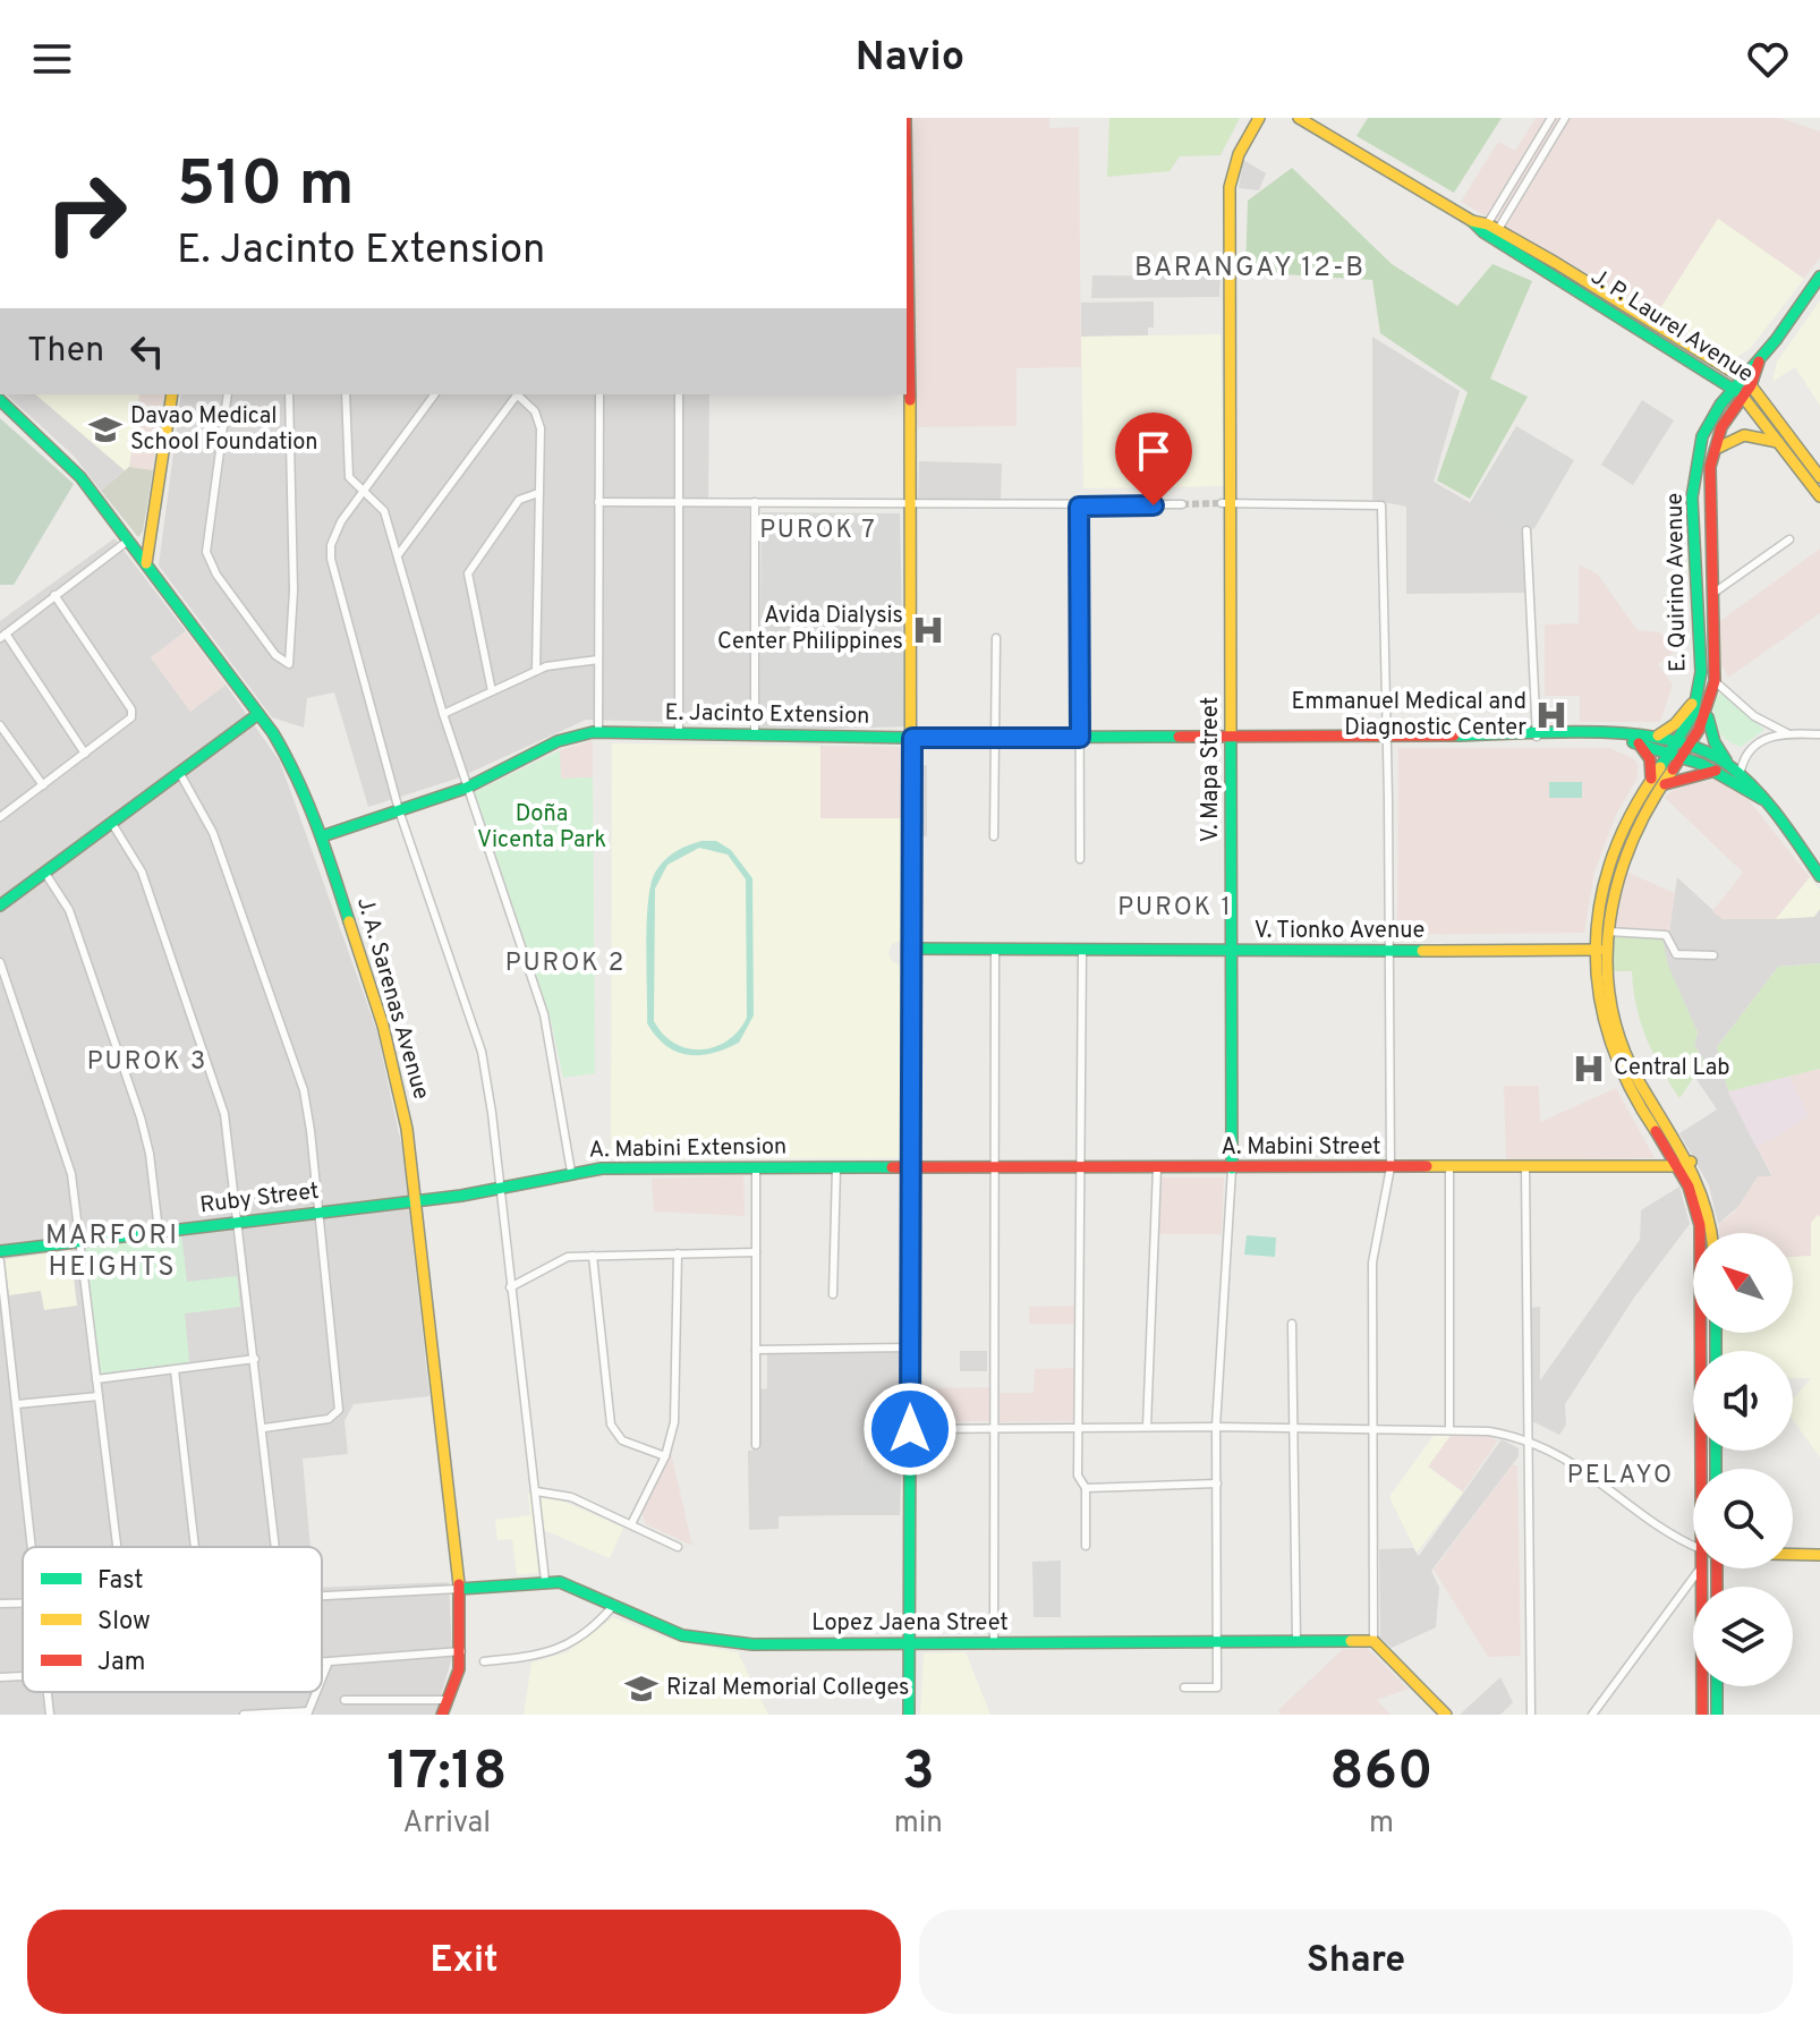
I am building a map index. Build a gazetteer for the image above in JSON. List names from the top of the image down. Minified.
{"streets":{"main road":["J. P. Laurel Avenue","E. Quirino Avenue","E. Jacinto Extension","V. Mapa Street","V. Tionko Avenue","J. A. Sarenas Avenue","A. Mabini Street","A. Mabini Extension","Ruby Street","Lopez Jaena Street"]},"crossings":[["J. P. Laurel Avenue","E. Quirino Avenue"],["E. Quirino Avenue","E. Jacinto Extension"],["E. Quirino Avenue","V. Tionko Avenue"],["E. Quirino Avenue","A. Mabini Street"],["E. Jacinto Extension","V. Mapa Street"],["E. Jacinto Extension","J. A. Sarenas Avenue"],["V. Mapa Street","V. Tionko Avenue"],["V. Mapa Street","A. Mabini Street"],["V. Mapa Street","Lopez Jaena Street"],["J. A. Sarenas Avenue","A. Mabini Extension"],["J. A. Sarenas Avenue","Ruby Street"],["J. A. Sarenas Avenue","Lopez Jaena Street"],["A. Mabini Street","A. Mabini Extension"],["A. Mabini Extension","Ruby Street"]],"districts":["BARANGAY 12-B","PUROK 7","PUROK 1","PUROK 2","PUROK 3","MARFORI HEIGHTS","PELAYO"],"parks":["Doña Vicenta Park"],"places":{"school or university":["Davao Medical School Foundation","Rizal Memorial Colleges"],"hospital":["Avida Dialysis Center Philippines","Emmanuel Medical and Diagnostic Center","Central Lab"]},"legend":["Fast","Slow","Jam"],"north":"top left","page":{"header":"Navio","turn":["510 m","E. Jacinto Extension"],"then":"Then","eta":["17:18","Arrival","3","min","860","m"],"buttons":["Exit","Share"]}}
